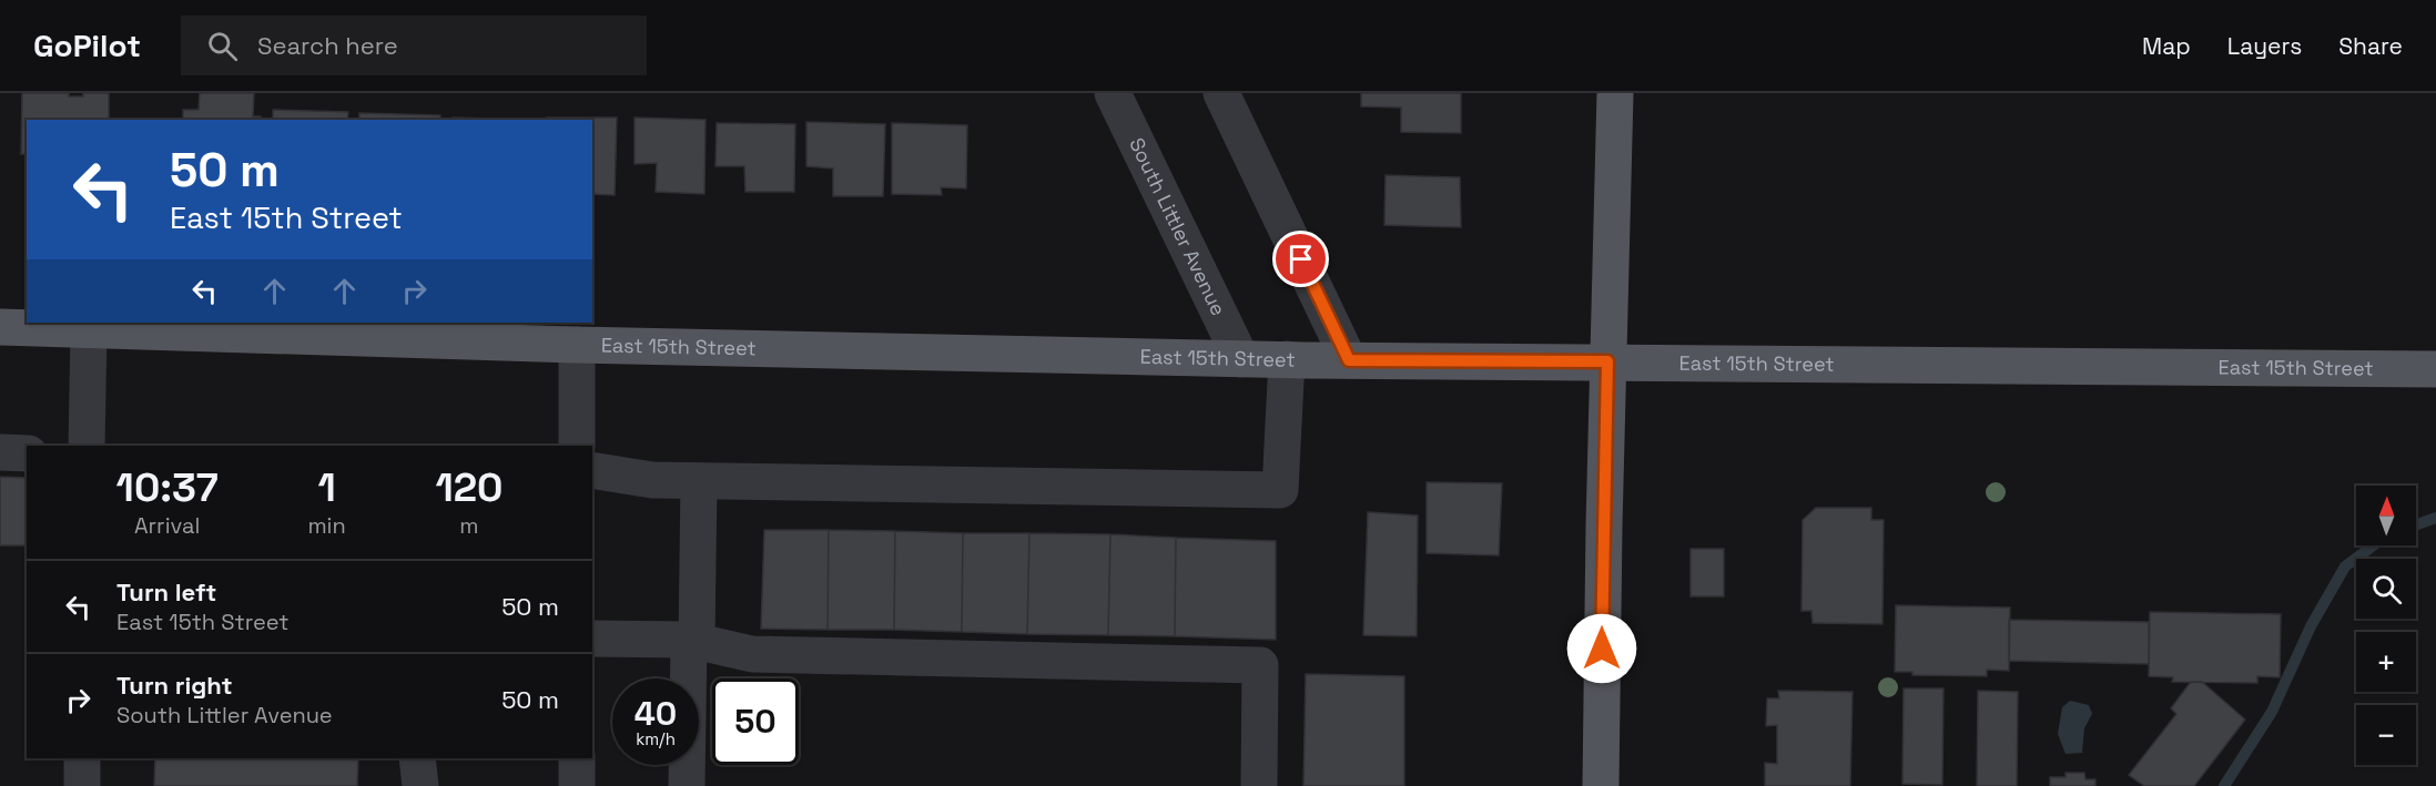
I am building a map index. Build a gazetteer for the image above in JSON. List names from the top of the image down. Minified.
{"streets":{"main road":["East 15th Street"],"street":["South Littler Avenue"]},"crossings":[["South Littler Avenue","East 15th Street"]],"north":"top","page":{"header":"GoPilot","search":"Search here","nav":["Map","Layers","Share"],"turn":["50 m","East 15th Street"],"eta":["10:37","Arrival","1","min","120","m"],"map_buttons":["+","−"],"list":[{"name":"Turn left","note":"East 15th Street","value":"50 m"},{"name":"Turn right","note":"South Littler Avenue","value":"50 m"}],"speed":"40 km/h","limit":"50"}}
